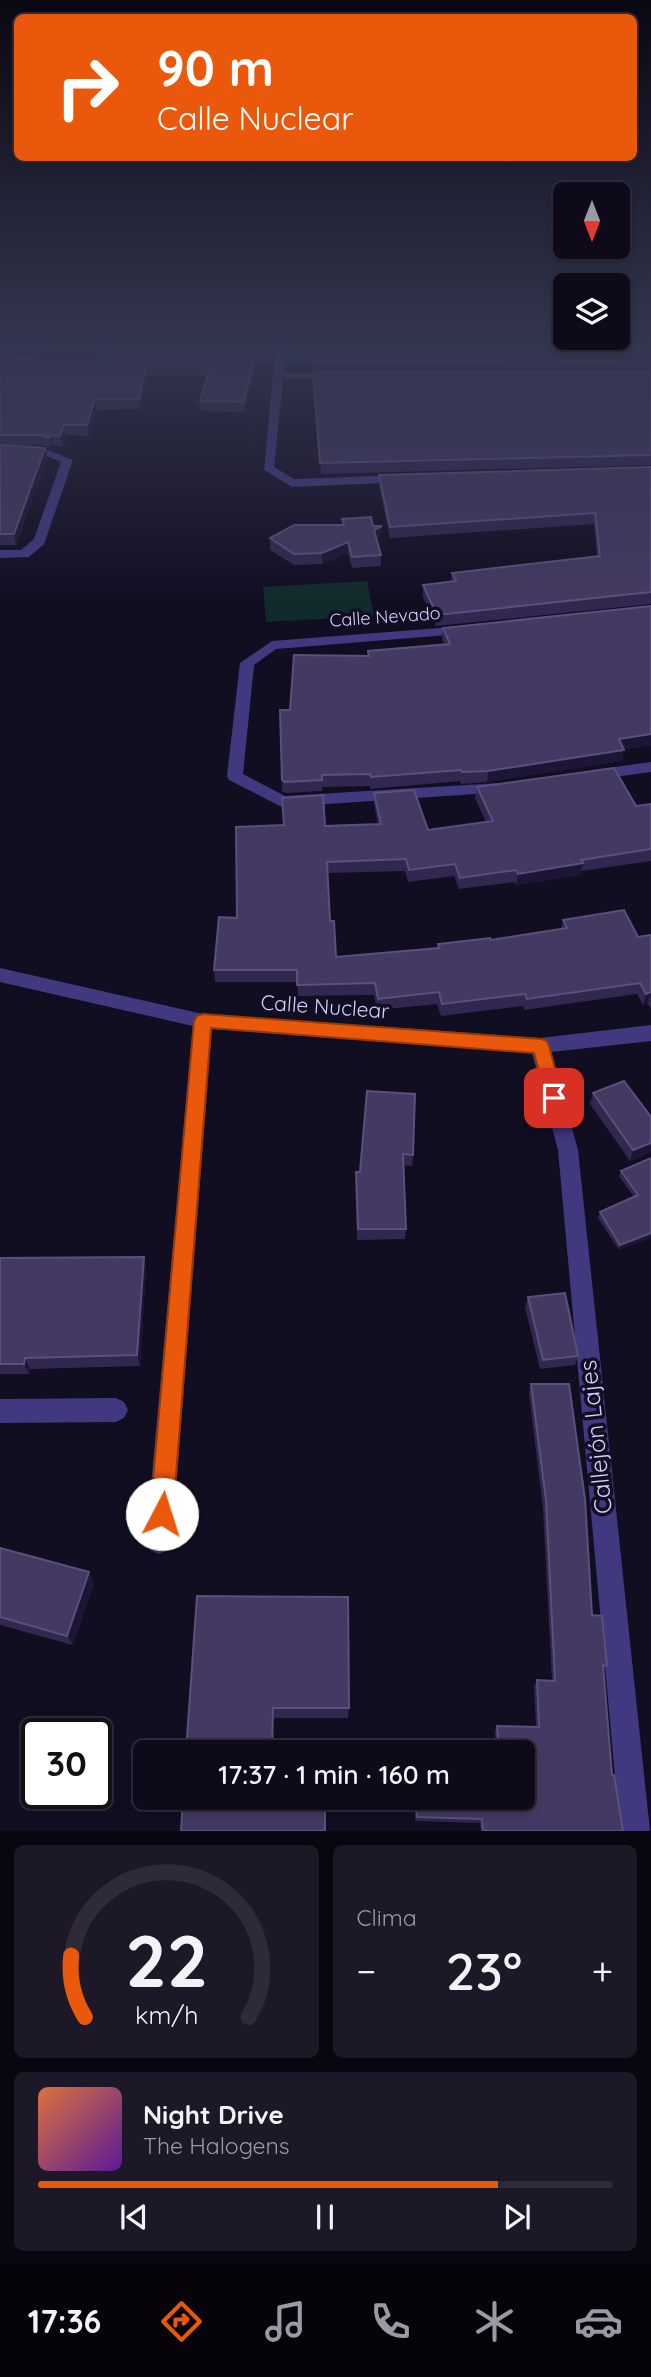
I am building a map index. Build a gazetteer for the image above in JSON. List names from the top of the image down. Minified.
{"streets":{"street":["Calle Nevado","Calle Nuclear","Callejón Lajes"]},"crossings":[["Calle Nuclear","Callejón Lajes"]],"north":"bottom","page":{"turn":["90 m","Calle Nuclear"],"limit":"30","trip":"17:37 · 1 min · 160 m","tile":"Clima","heat":["−","23°","+"],"song":["Night Drive","The Halogens"],"tabs":"17:36","gauge":["22","km/h"]}}
